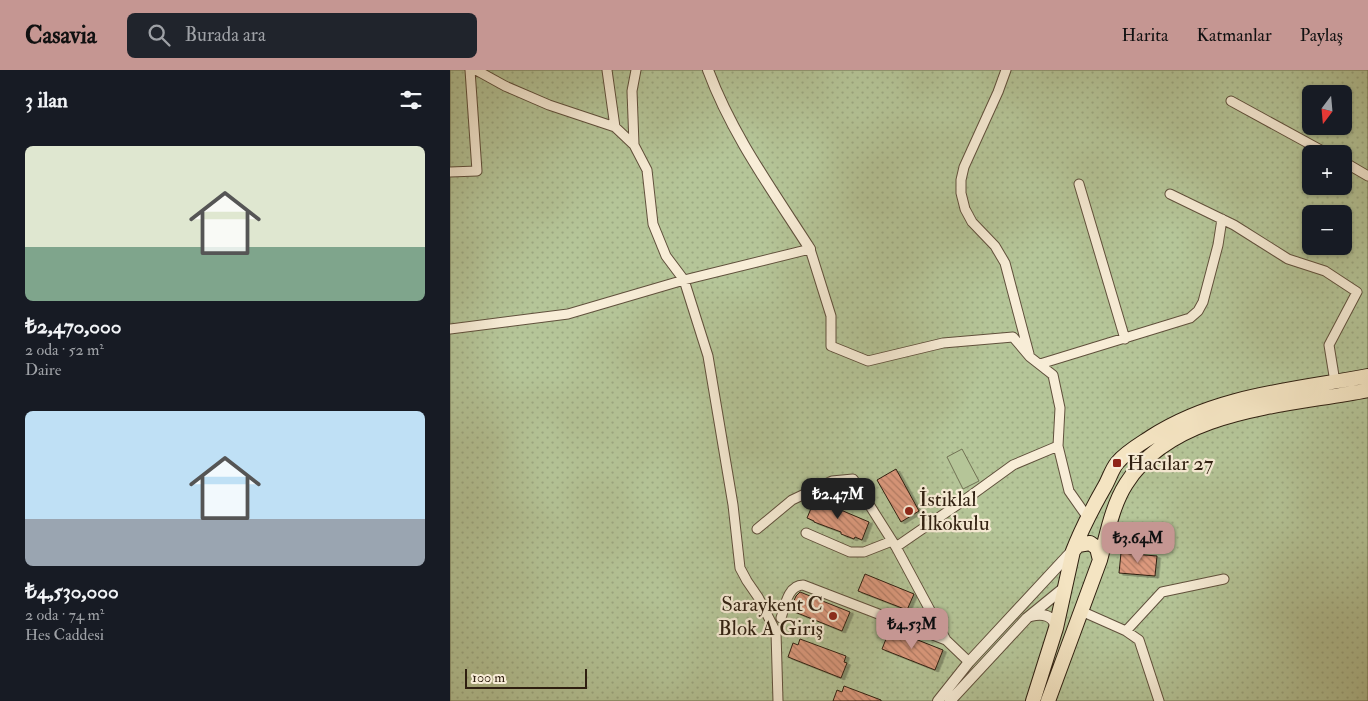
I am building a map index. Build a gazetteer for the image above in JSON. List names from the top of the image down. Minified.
{"places":{"transit":["Hacılar 27"],"other":["İstiklal İlkokulu","Saraykent C Blok A Giriş"]},"scale_bar":"100 m","north":"bottom","page":{"header":"Casavia","search":"Burada ara","nav":["Harita","Katmanlar","Paylaş"],"heading":"3 ilan","map_buttons":["+","−"],"list":[{"name":"₺2,470,000","note":"2 oda · 52 m² · Daire"},{"name":"₺4,530,000","note":"2 oda · 74 m² · Hes Caddesi"}],"price":["₺2.47M","₺3.64M","₺4.53M"],"scale":"100 m"}}
